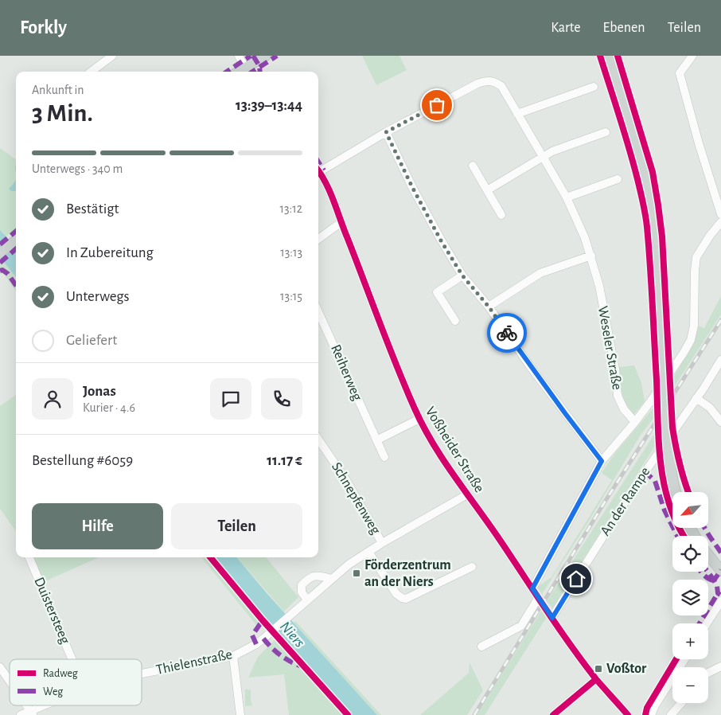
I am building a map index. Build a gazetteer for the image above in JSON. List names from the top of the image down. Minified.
{"streets":{"street":["Weseler Straße","Reiherweg","Voßheider Straße","Schnepfenweg","An der Rampe","Duistersteeg","Thielenstraße"]},"crossings":[["Voßheider Straße","An der Rampe"],["Voßheider Straße","Thielenstraße"],["Schnepfenweg","Thielenstraße"]],"water":["Niers"],"places":{"transit":["Förderzentrum an der Niers","Voßtor"]},"legend":["Radweg","Weg"],"north":"bottom left","page":{"header":"Forkly","nav":["Karte","Ebenen","Teilen"],"heading":["3 Min.","Ankunft in","13:39–13:44"],"panel":["Jonas","Kurier · 4.6","Bestellung #6059","11.17 €"],"bar":"Unterwegs · 340 m","list":[["Bestätigt","13:12"],["In Zubereitung","13:13"],["Unterwegs","13:15"],"Geliefert"],"map_buttons":["+","−"],"buttons":["Hilfe","Teilen"]}}
